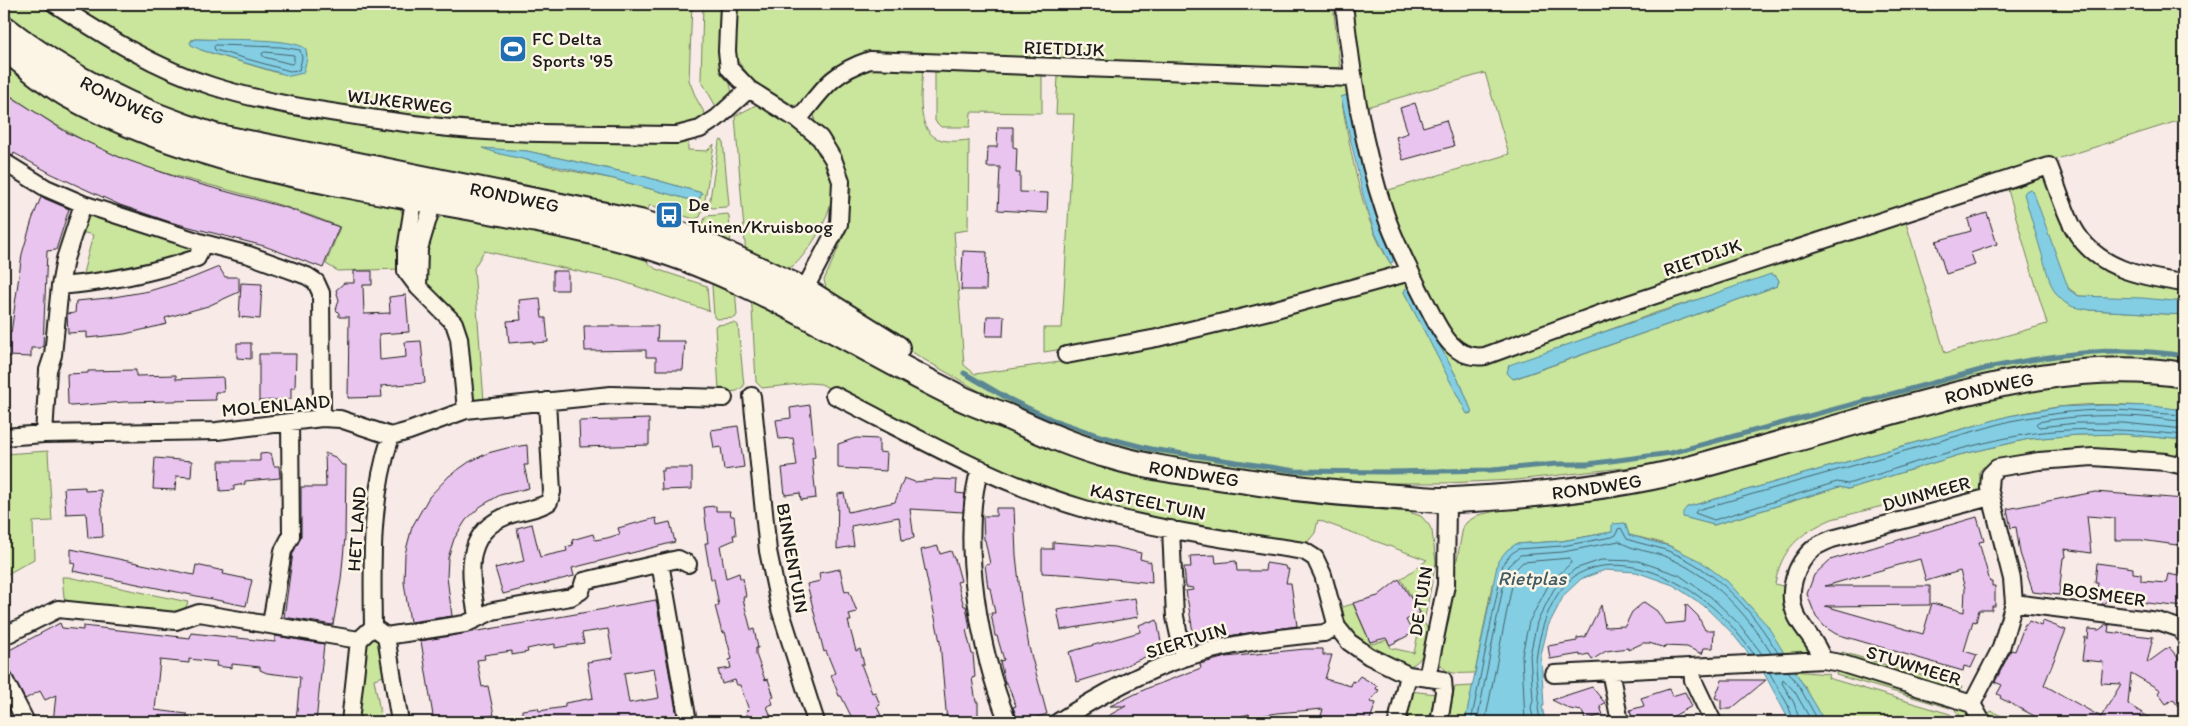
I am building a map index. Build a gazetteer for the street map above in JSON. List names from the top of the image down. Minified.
{"streets":{"main road":["RONDWEG"],"street":["RIETDIJK","WIJKERWEG","MOLENLAND","DUINMEER","KASTEELTUIN","HET LAND","BINNENTUIN","BOSMEER","DE TUIN","SIERTUIN","STUWMEER"]},"crossings":[["RONDWEG","DE TUIN"],["MOLENLAND","HET LAND"],["DUINMEER","STUWMEER"],["KASTEELTUIN","SIERTUIN"]],"water":["Rietplas"],"places":{"sports":["FC Delta Sports '95"],"bus stop":["De Tuinen/Kruisboog"]}}
